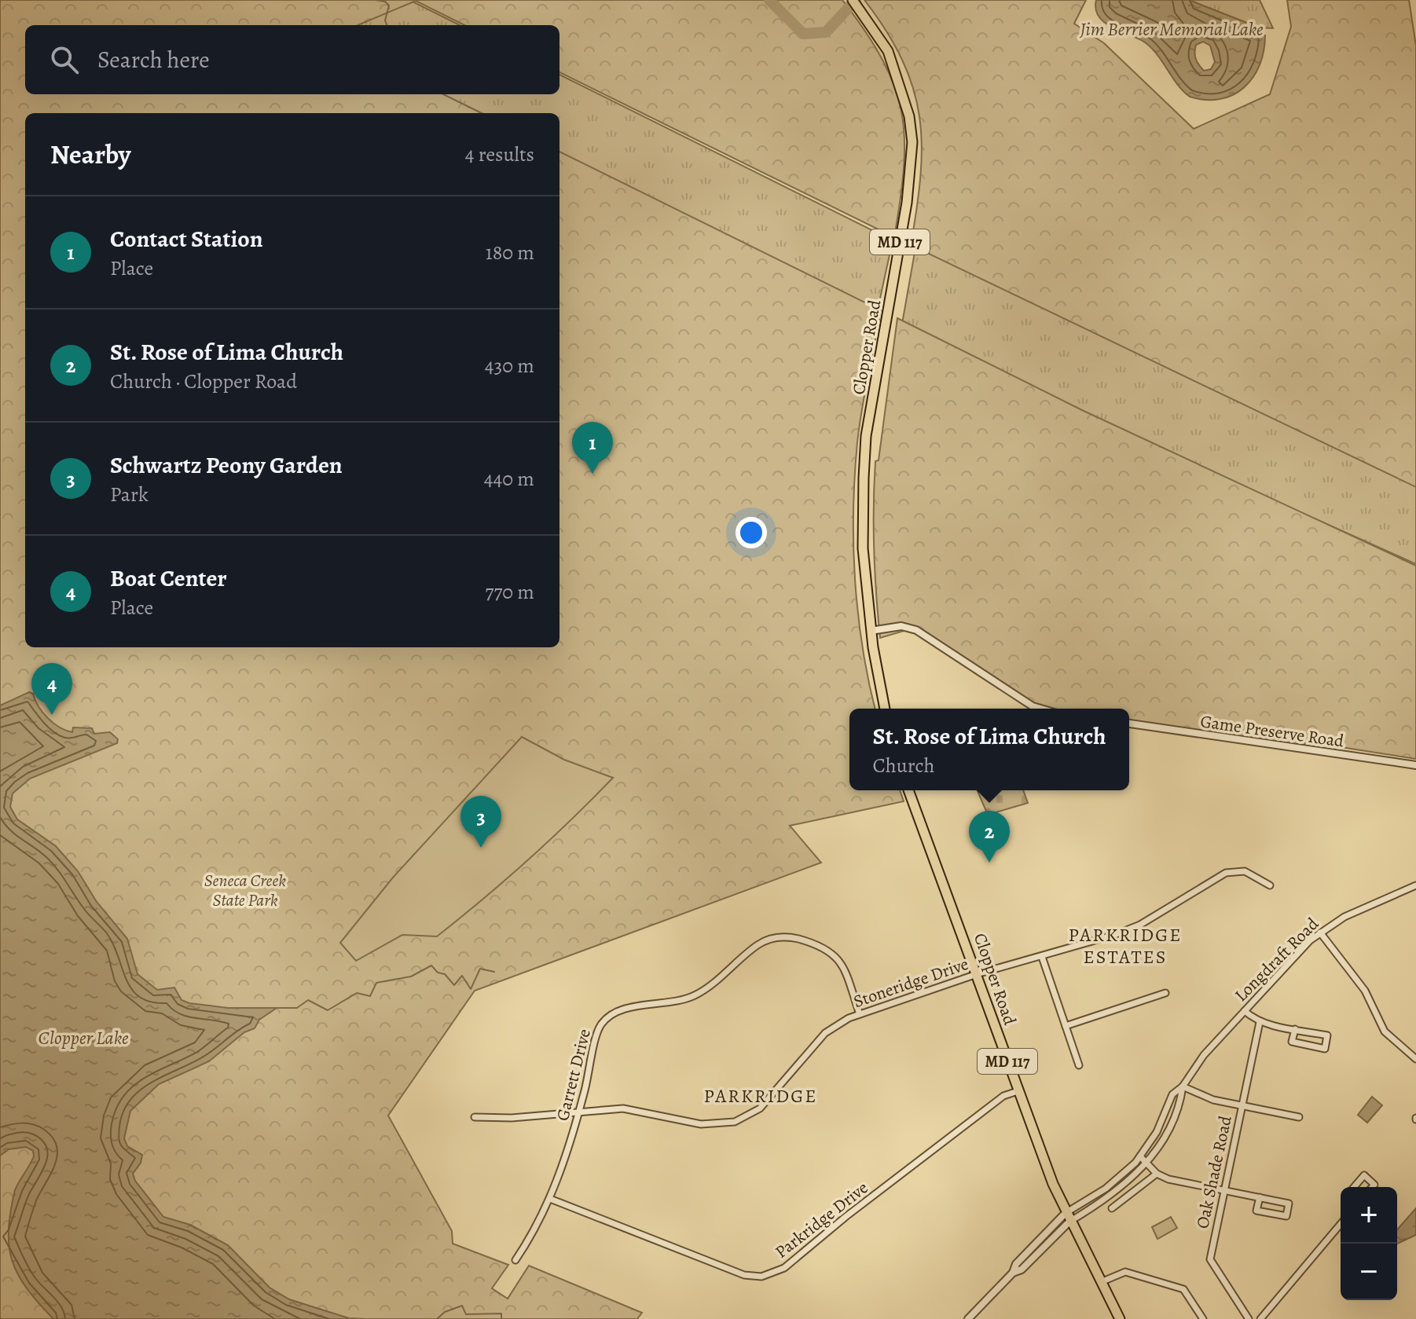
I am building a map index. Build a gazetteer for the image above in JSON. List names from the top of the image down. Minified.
{"streets":{"main road":["MD 117","Clopper Road"],"street":["Game Preserve Road","Longdraft Road","Stoneridge Drive","Garrett Drive","Oak Shade Road","Parkridge Drive"]},"crossings":[["Clopper Road","Longdraft Road"],["Clopper Road","Stoneridge Drive"],["Clopper Road","Parkridge Drive"],["Stoneridge Drive","Garrett Drive"],["Garrett Drive","Parkridge Drive"]],"districts":["PARKRIDGE ESTATES","PARKRIDGE"],"water":["Jim Berrier Memorial Lake","Clopper Lake"],"parks":["Seneca Creek State Park"],"page":{"search":"Search here","heading":["Nearby","4 results"],"list":[{"mark":"1","name":"Contact Station","note":"Place","value":"180 m"},{"mark":"2","name":"St. Rose of Lima Church","note":"Church · Clopper Road","value":"430 m"},{"mark":"3","name":"Schwartz Peony Garden","note":"Park","value":"440 m"},{"mark":"4","name":"Boat Center","note":"Place","value":"770 m"}],"pins":["1","4","3","2"],"popup":["St. Rose of Lima Church","Church"],"map_buttons":["+","−"]}}
